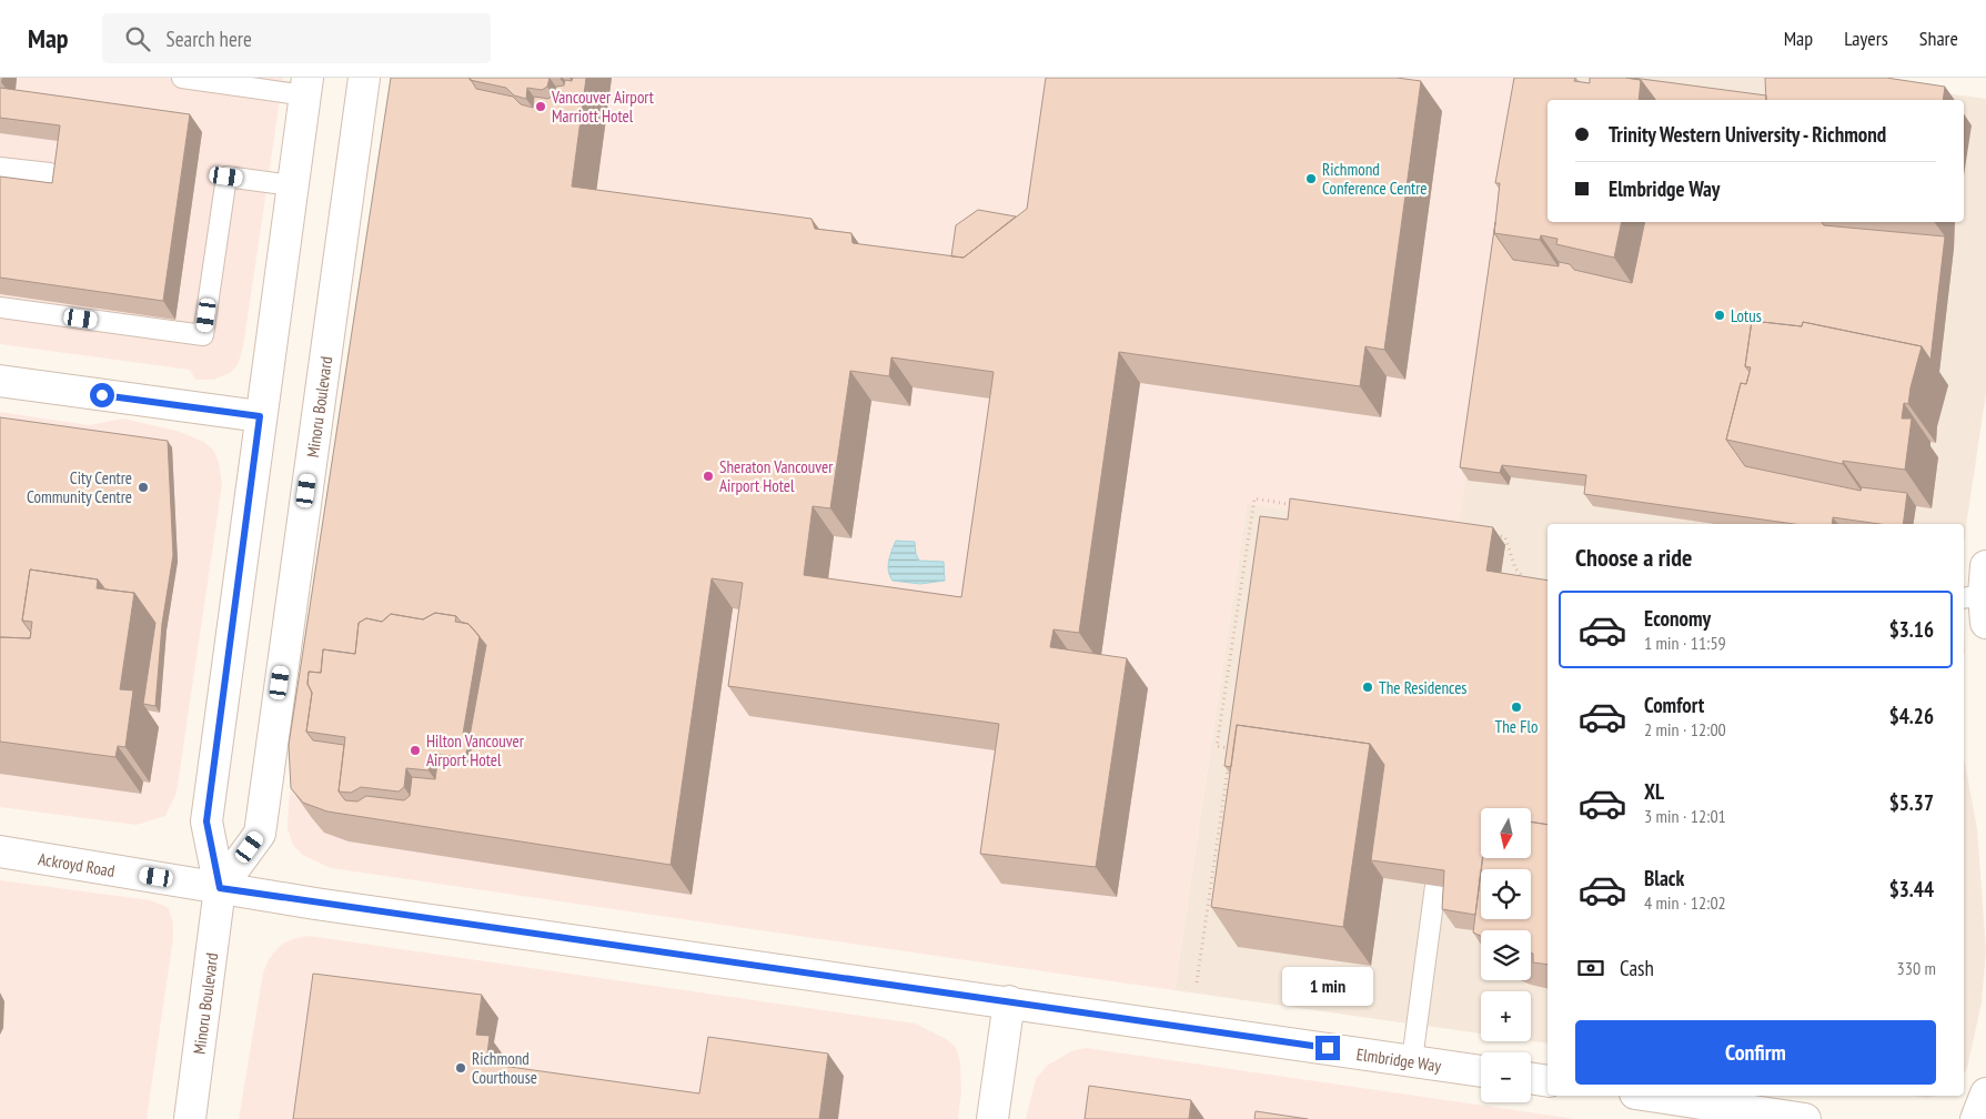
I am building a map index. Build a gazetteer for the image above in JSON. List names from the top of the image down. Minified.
{"streets":{"street":["Minoru Boulevard","Ackroyd Road","Elmbridge Way"]},"crossings":[["Minoru Boulevard","Ackroyd Road"],["Minoru Boulevard","Elmbridge Way"],["Ackroyd Road","Elmbridge Way"]],"places":["Vancouver Airport Marriott Hotel","Richmond Conference Centre","Lotus","Sheraton Vancouver Airport Hotel","City Centre Community Centre","The Residences","The Flo","Hilton Vancouver Airport Hotel","Richmond Courthouse"],"north":"bottom","page":{"header":"Map","search":"Search here","nav":["Map","Layers","Share"],"banner":["Trinity Western University - Richmond","Elmbridge Way"],"heading":"Choose a ride","list":[{"name":"Economy","note":"1 min · 11:59","value":"$3.16"},{"name":"Comfort","note":"2 min · 12:00","value":"$4.26"},{"name":"XL","note":"3 min · 12:01","value":"$5.37"},{"name":"Black","note":"4 min · 12:02","value":"$3.44"}],"map_buttons":["+","−"],"pay":["Cash","330 m"],"bubble":"1 min","buttons":"Confirm"}}
